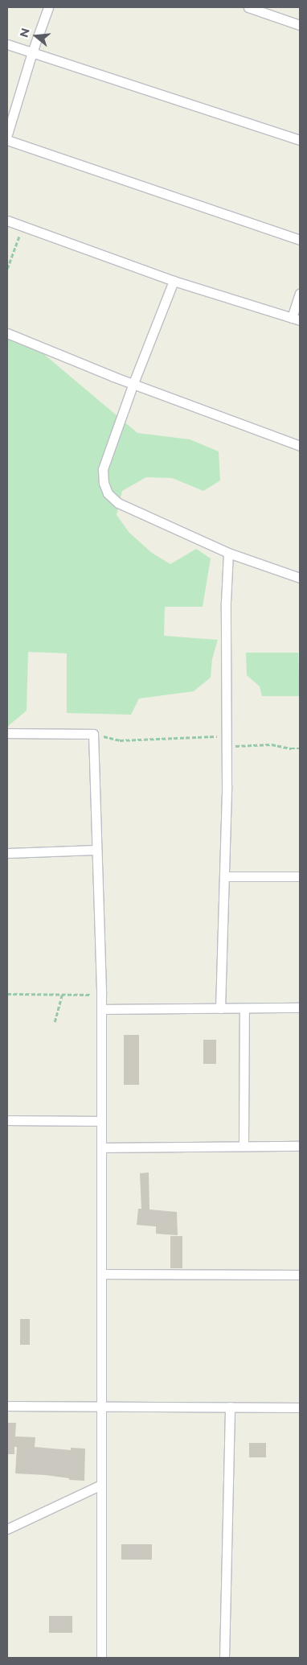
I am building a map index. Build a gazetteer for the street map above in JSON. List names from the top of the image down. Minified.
{"north":"left"}
